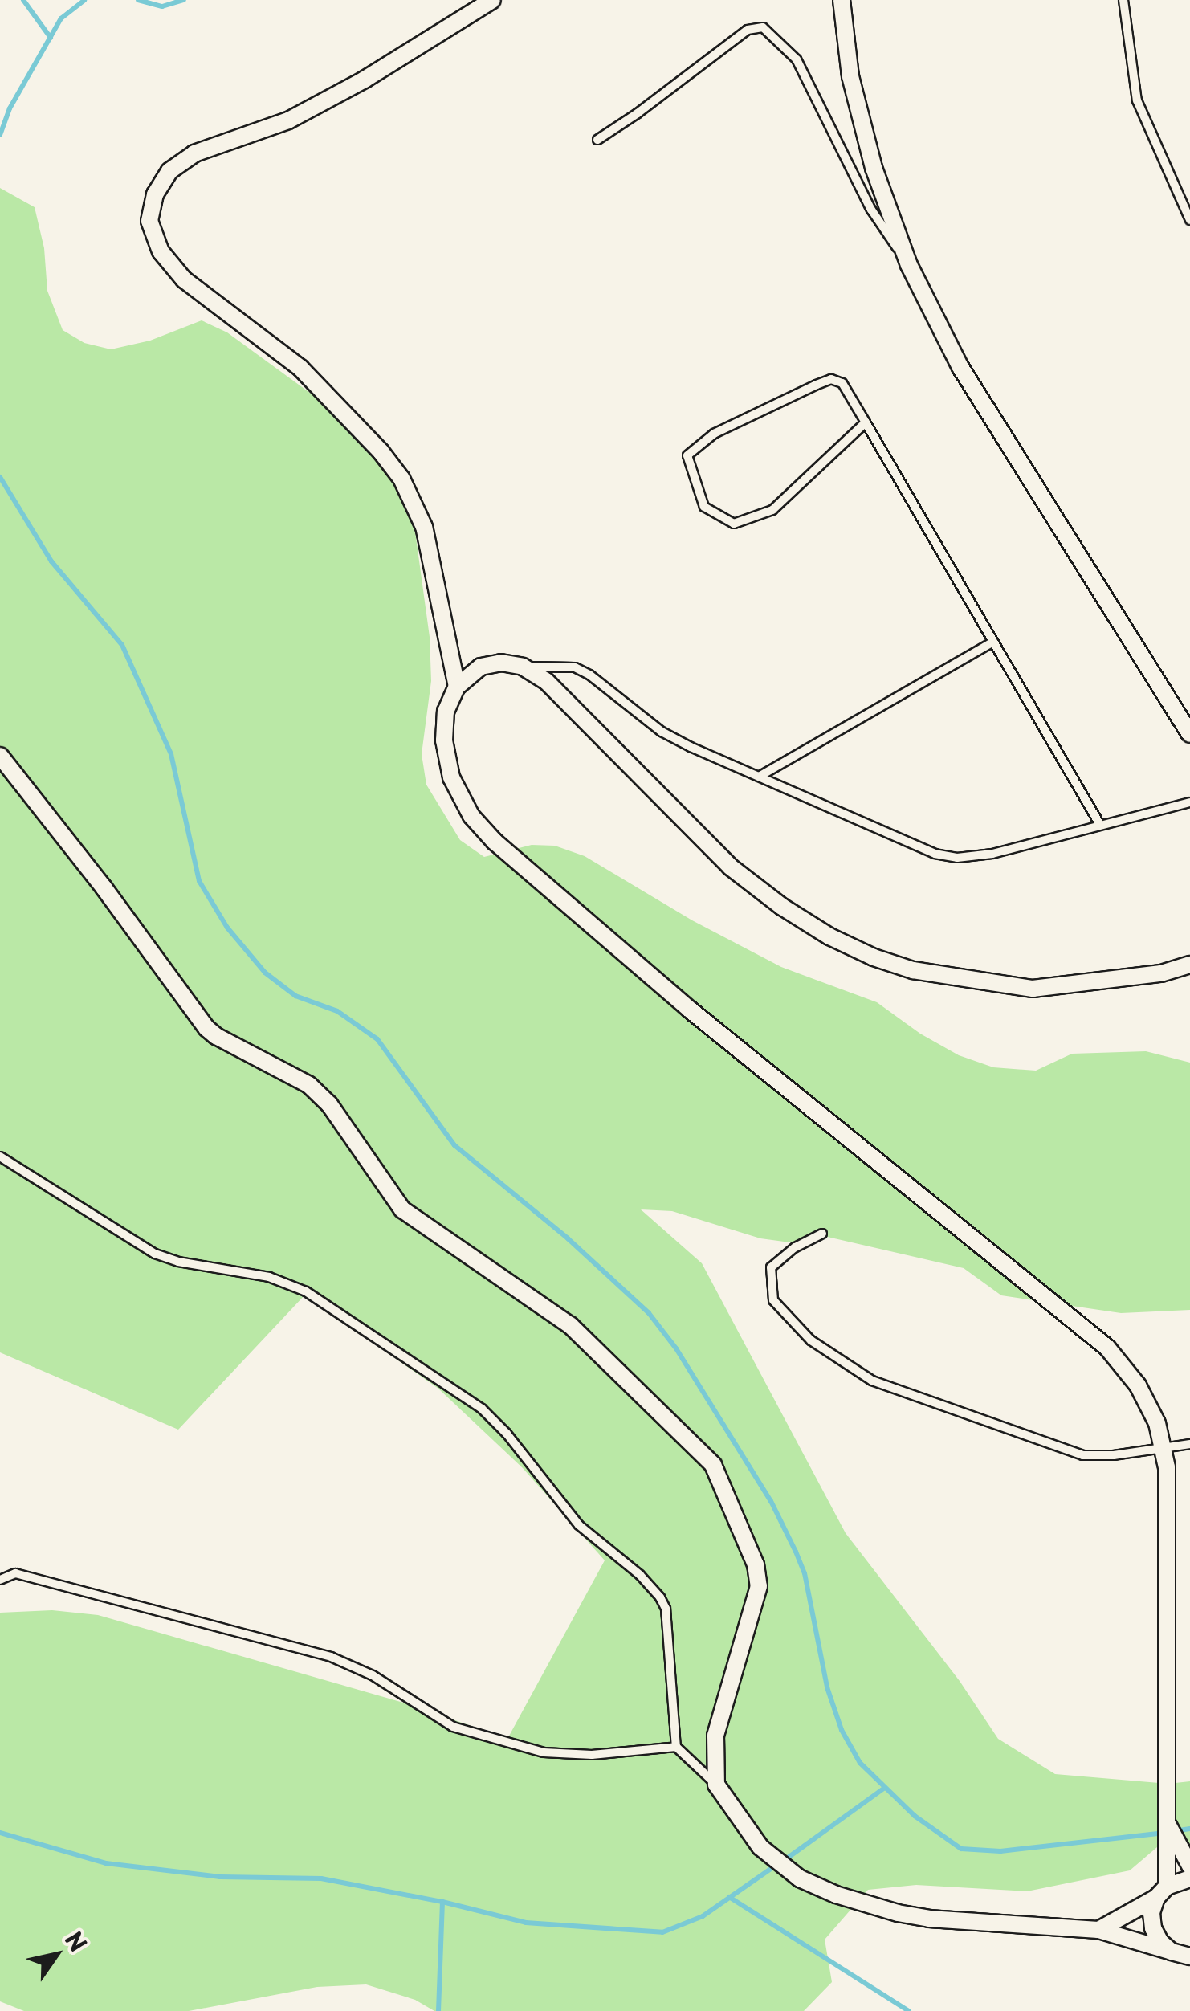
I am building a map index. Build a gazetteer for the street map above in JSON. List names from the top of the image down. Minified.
{"north":"top right"}
